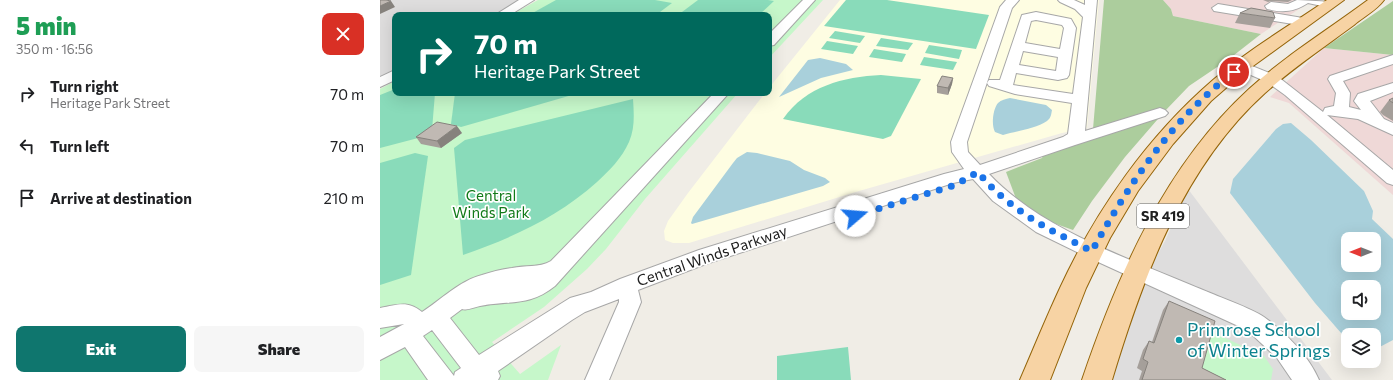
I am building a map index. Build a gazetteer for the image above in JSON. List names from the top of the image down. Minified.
{"streets":{"main road":["SR 419"],"street":["Central Winds Parkway"]},"parks":["Central Winds Park"],"places":["Primrose School of Winter Springs"],"north":"left","page":{"heading":["5 min","350 m · 16:56"],"turn":["70 m","Heritage Park Street"],"list":[{"name":"Turn right","note":"Heritage Park Street","value":"70 m"},{"name":"Turn left","value":"70 m"},{"name":"Arrive at destination","value":"210 m"}],"buttons":["Exit","Share"]}}
